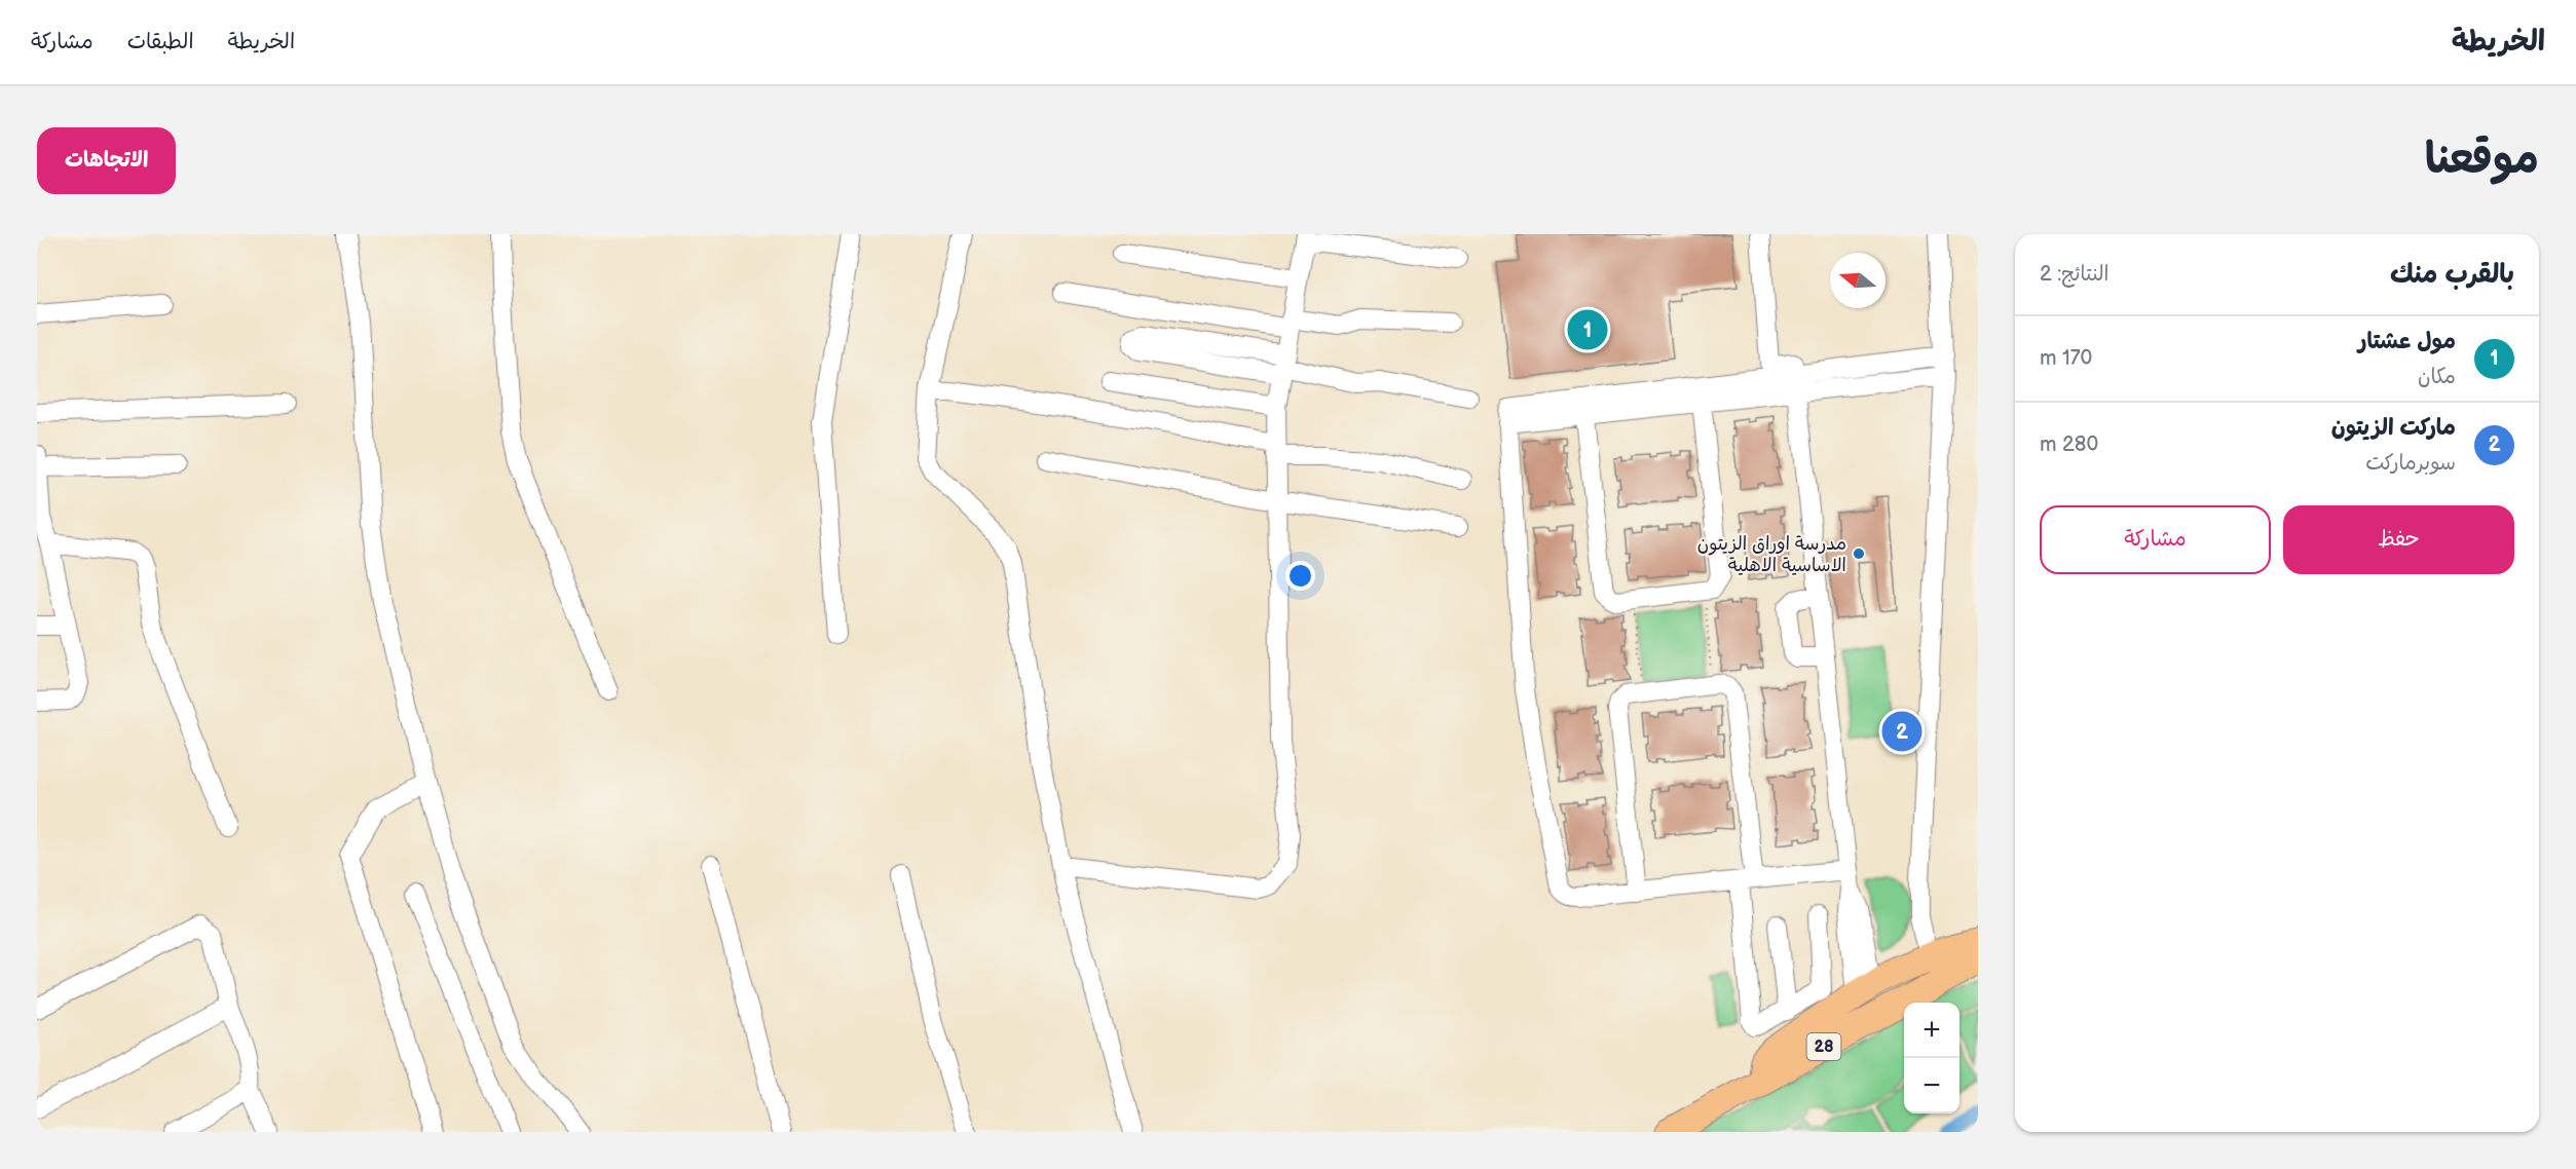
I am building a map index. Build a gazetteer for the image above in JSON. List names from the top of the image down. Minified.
{"streets":{"highway":["28"]},"places":["مدرسة اوراق الزيتون الاساسية الاهلية"],"north":"left","page":{"header":"الخريطة","nav":["الخريطة","الطبقات","مشاركة"],"title":"موقعنا","buttons":["الاتجاهات",["حفظ","مشاركة"]],"heading":["بالقرب منك","النتائج: 2"],"pins":["1","2"],"list":[{"mark":"1","name":"مول عشتار","note":"مكان","value":"170 m"},{"mark":"2","name":"ماركت الزيتون","note":"سوبرماركت","value":"280 m"}],"map_buttons":["+","−"]}}
